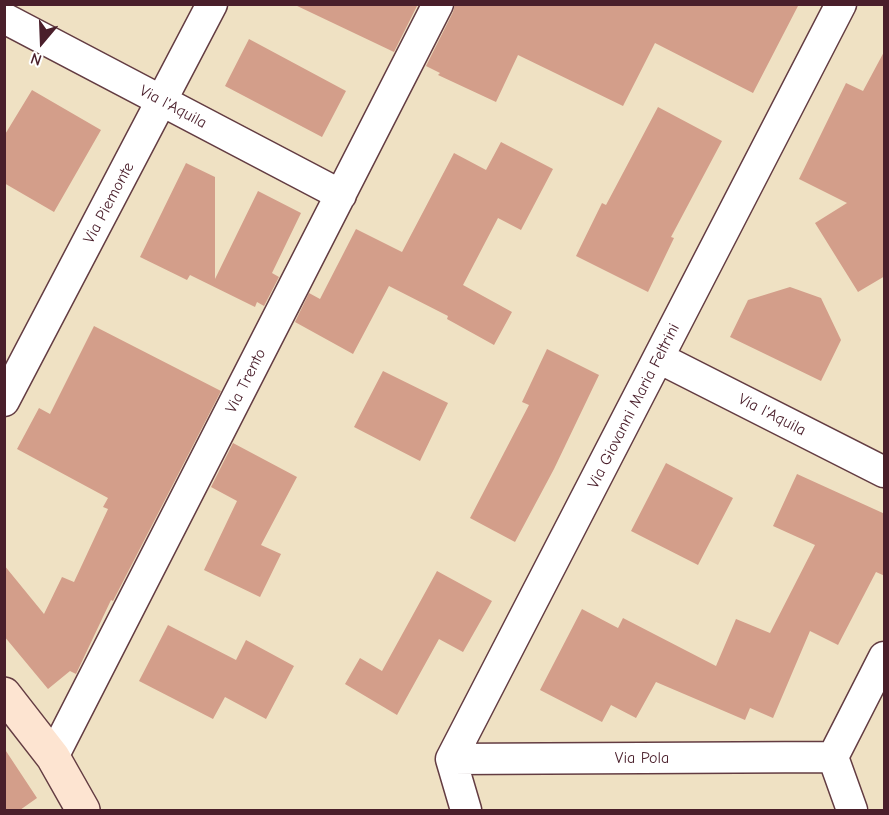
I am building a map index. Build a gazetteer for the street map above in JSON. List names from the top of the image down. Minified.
{"streets":{"street":["Via l'Aquila","Via Piemonte","Via Trento","Via Giovanni Maria Feltrini","Via Pola"]},"crossings":[["Via l'Aquila","Via Piemonte"],["Via l'Aquila","Via Trento"],["Via l'Aquila","Via Giovanni Maria Feltrini"],["Via Giovanni Maria Feltrini","Via Pola"]],"north":"bottom"}
